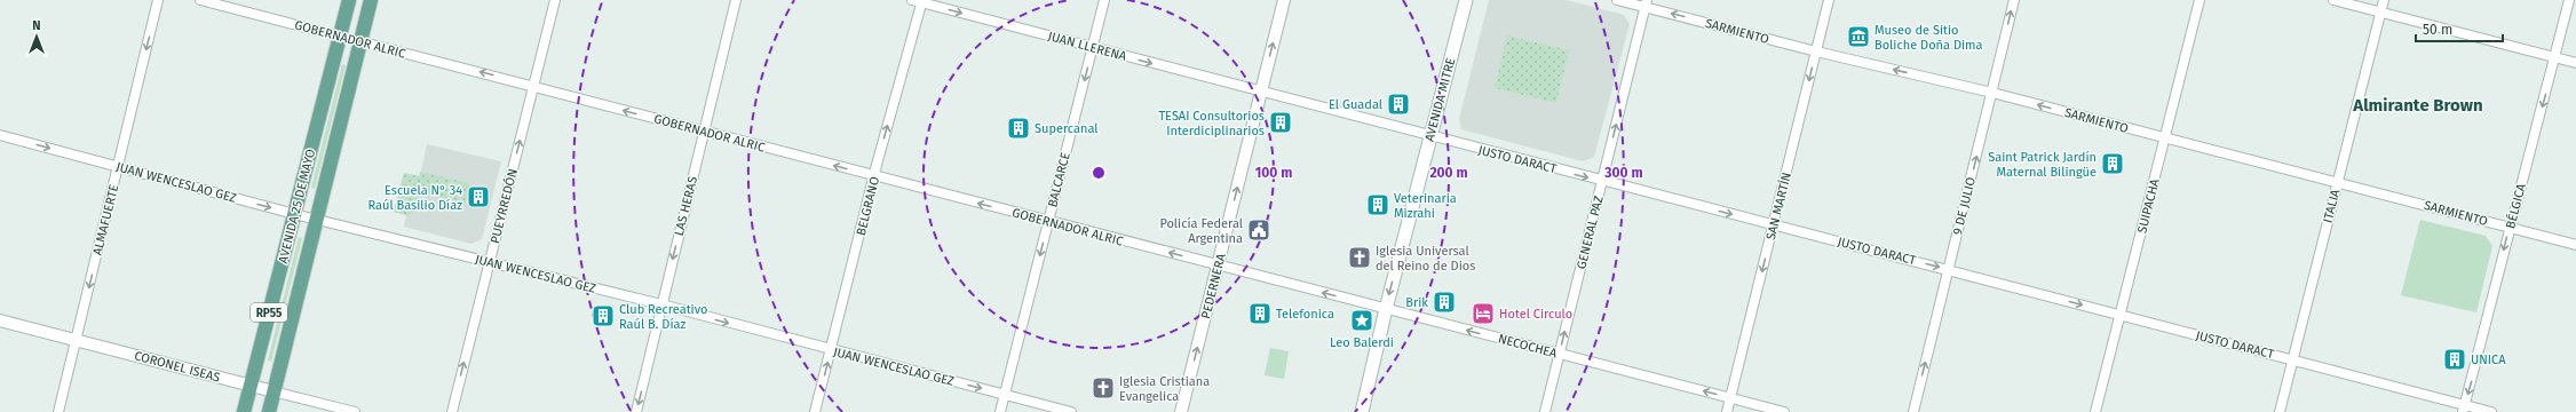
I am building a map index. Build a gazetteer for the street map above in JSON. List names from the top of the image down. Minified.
{"streets":{"main road":["AVENIDA MITRE","AVENIDA 25 DE MAYO","RP55"],"street":["SARMIENTO","GOBERNADOR ALRIC","JUAN LLERENA","JUSTO DARACT","BALCARCE","JUAN WENCESLAO GEZ","PUEYRREDÓN","LAS HERAS","BELGRANO","SAN MARTÍN","9 DE JULIO","SUIPACHA","ITALIA","BÉLGICA","ALMAFUERTE","GENERAL PAZ","PEDERNERA","NECOCHEA","CORONEL ISEAS"]},"crossings":[["SARMIENTO","SAN MARTÍN"],["SARMIENTO","9 DE JULIO"],["SARMIENTO","SUIPACHA"],["SARMIENTO","ITALIA"],["SARMIENTO","BÉLGICA"],["SARMIENTO","GENERAL PAZ"],["GOBERNADOR ALRIC","BALCARCE"],["GOBERNADOR ALRIC","AVENIDA 25 DE MAYO"],["GOBERNADOR ALRIC","PUEYRREDÓN"],["GOBERNADOR ALRIC","LAS HERAS"],["GOBERNADOR ALRIC","BELGRANO"],["GOBERNADOR ALRIC","PEDERNERA"],["GOBERNADOR ALRIC","NECOCHEA"],["JUAN LLERENA","JUSTO DARACT"],["JUAN LLERENA","BALCARCE"],["JUAN LLERENA","BELGRANO"],["JUAN LLERENA","PEDERNERA"],["AVENIDA MITRE","JUSTO DARACT"],["AVENIDA MITRE","NECOCHEA"],["JUSTO DARACT","SAN MARTÍN"],["JUSTO DARACT","9 DE JULIO"],["JUSTO DARACT","SUIPACHA"],["JUSTO DARACT","ITALIA"],["JUSTO DARACT","BÉLGICA"],["JUSTO DARACT","GENERAL PAZ"],["JUSTO DARACT","PEDERNERA"],["BALCARCE","JUAN WENCESLAO GEZ"],["JUAN WENCESLAO GEZ","AVENIDA 25 DE MAYO"],["JUAN WENCESLAO GEZ","PUEYRREDÓN"],["JUAN WENCESLAO GEZ","LAS HERAS"],["JUAN WENCESLAO GEZ","BELGRANO"],["JUAN WENCESLAO GEZ","ALMAFUERTE"],["AVENIDA 25 DE MAYO","CORONEL ISEAS"],["SAN MARTÍN","NECOCHEA"],["ALMAFUERTE","CORONEL ISEAS"],["GENERAL PAZ","NECOCHEA"],["PEDERNERA","NECOCHEA"]],"one_way":["SARMIENTO","GOBERNADOR ALRIC","JUAN LLERENA","AVENIDA MITRE","JUSTO DARACT","BALCARCE","JUAN WENCESLAO GEZ","PUEYRREDÓN","LAS HERAS","BELGRANO","SAN MARTÍN","9 DE JULIO","BÉLGICA","ALMAFUERTE","GENERAL PAZ","PEDERNERA","NECOCHEA"],"districts":["Almirante Brown"],"places":{"museum":["Museo de Sitio Boliche Doña Dima"],"building":["El Guadal","TESAI Consultorios Interdiciplinarios","Supercanal","Saint Patrick Jardín Maternal Bilingüe","Escuela N° 34 Raúl Basilio Díaz","Veterinaria Mizrahi","Brik","Telefonica","Club Recreativo Raúl B. Díaz","UNICA"],"public building":["Policía Federal Argentina"],"church":["Iglesia Universal del Reino de Dios","Iglesia Cristiana Evangelica"],"hotel":["Hotel Circulo"],"place":["Leo Balerdi"]},"scale_bar":"50 m","north":"top","rings":["100 m","200 m","300 m"]}
